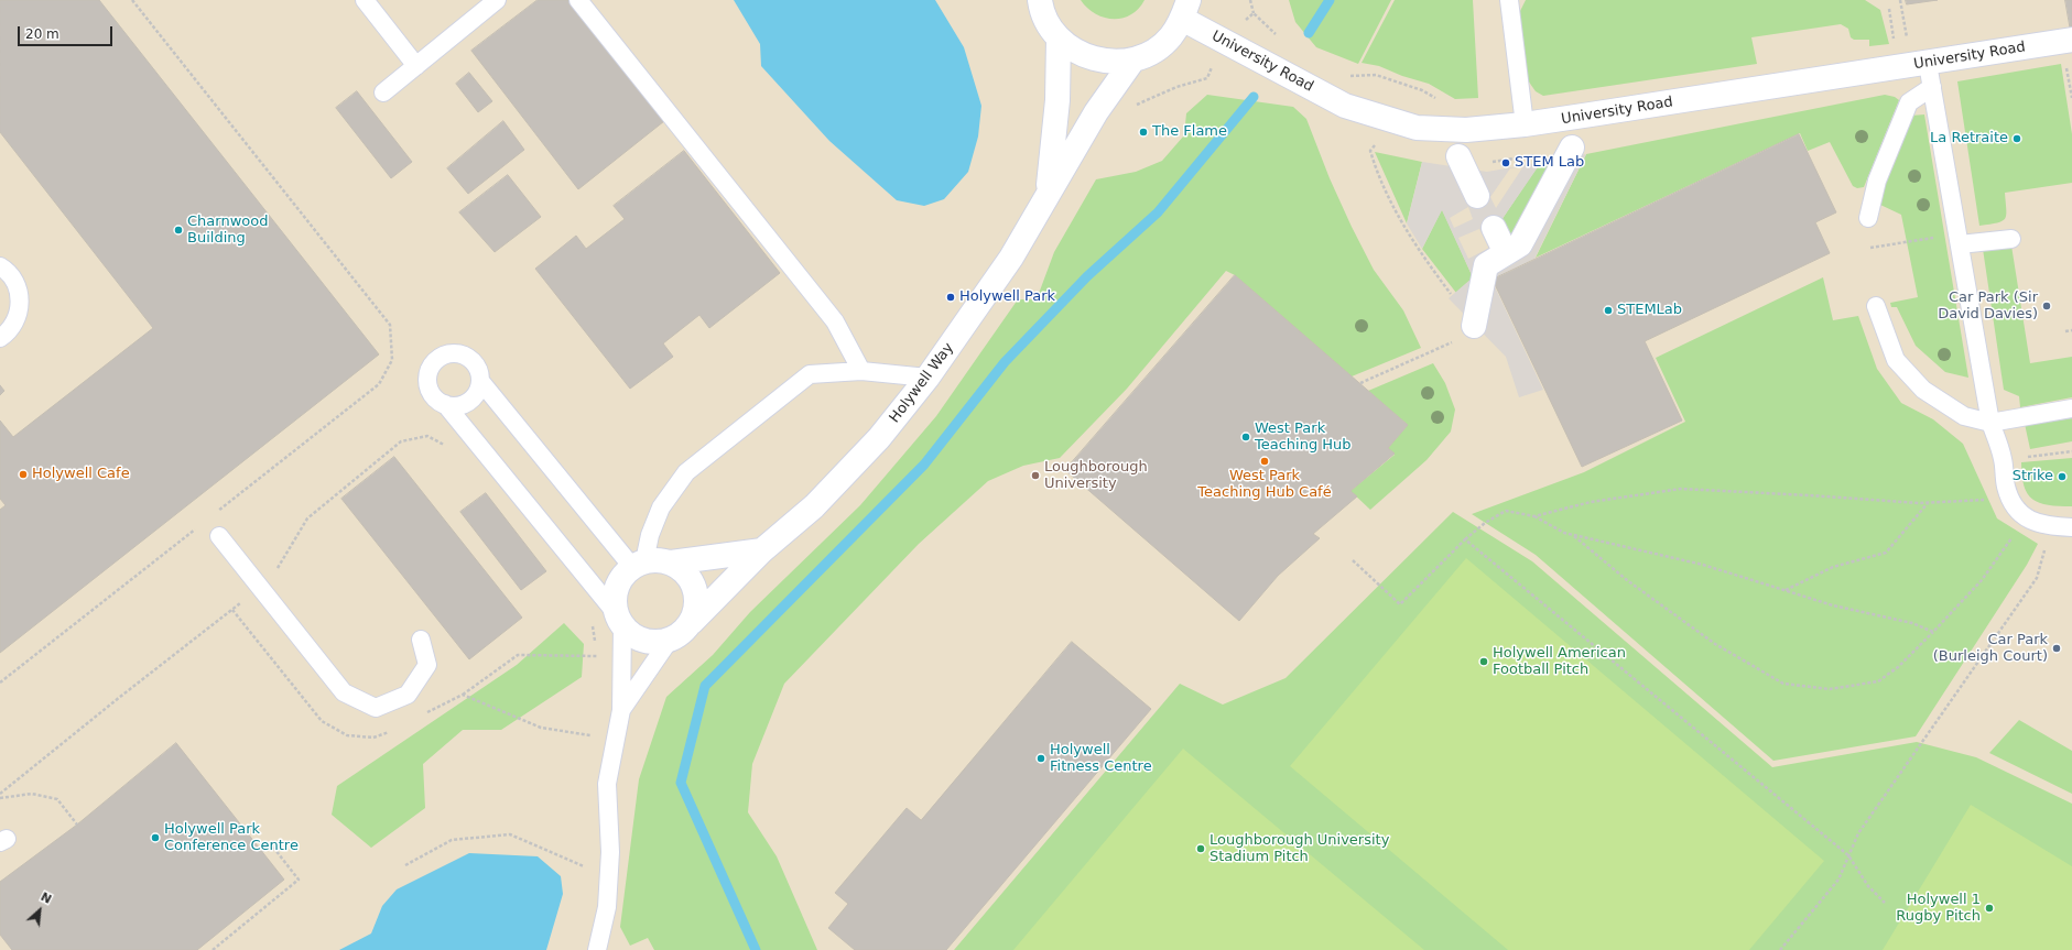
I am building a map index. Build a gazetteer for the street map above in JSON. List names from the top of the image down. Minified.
{"streets":{"street":["University Road","Holywell Way"]},"places":["The Flame","La Retraite","STEM Lab","Charnwood Building","Holywell Park","Car Park (Sir David Davies)","STEMLab","West Park Teaching Hub","West Park Teaching Hub Café","Holywell Cafe","Loughborough University","Strike","Car Park (Burleigh Court)","Holywell American Football Pitch","Holywell Fitness Centre","Holywell Park Conference Centre","Loughborough University Stadium Pitch","Holywell 1 Rugby Pitch"],"scale_bar":"20 m","north":"top right"}
